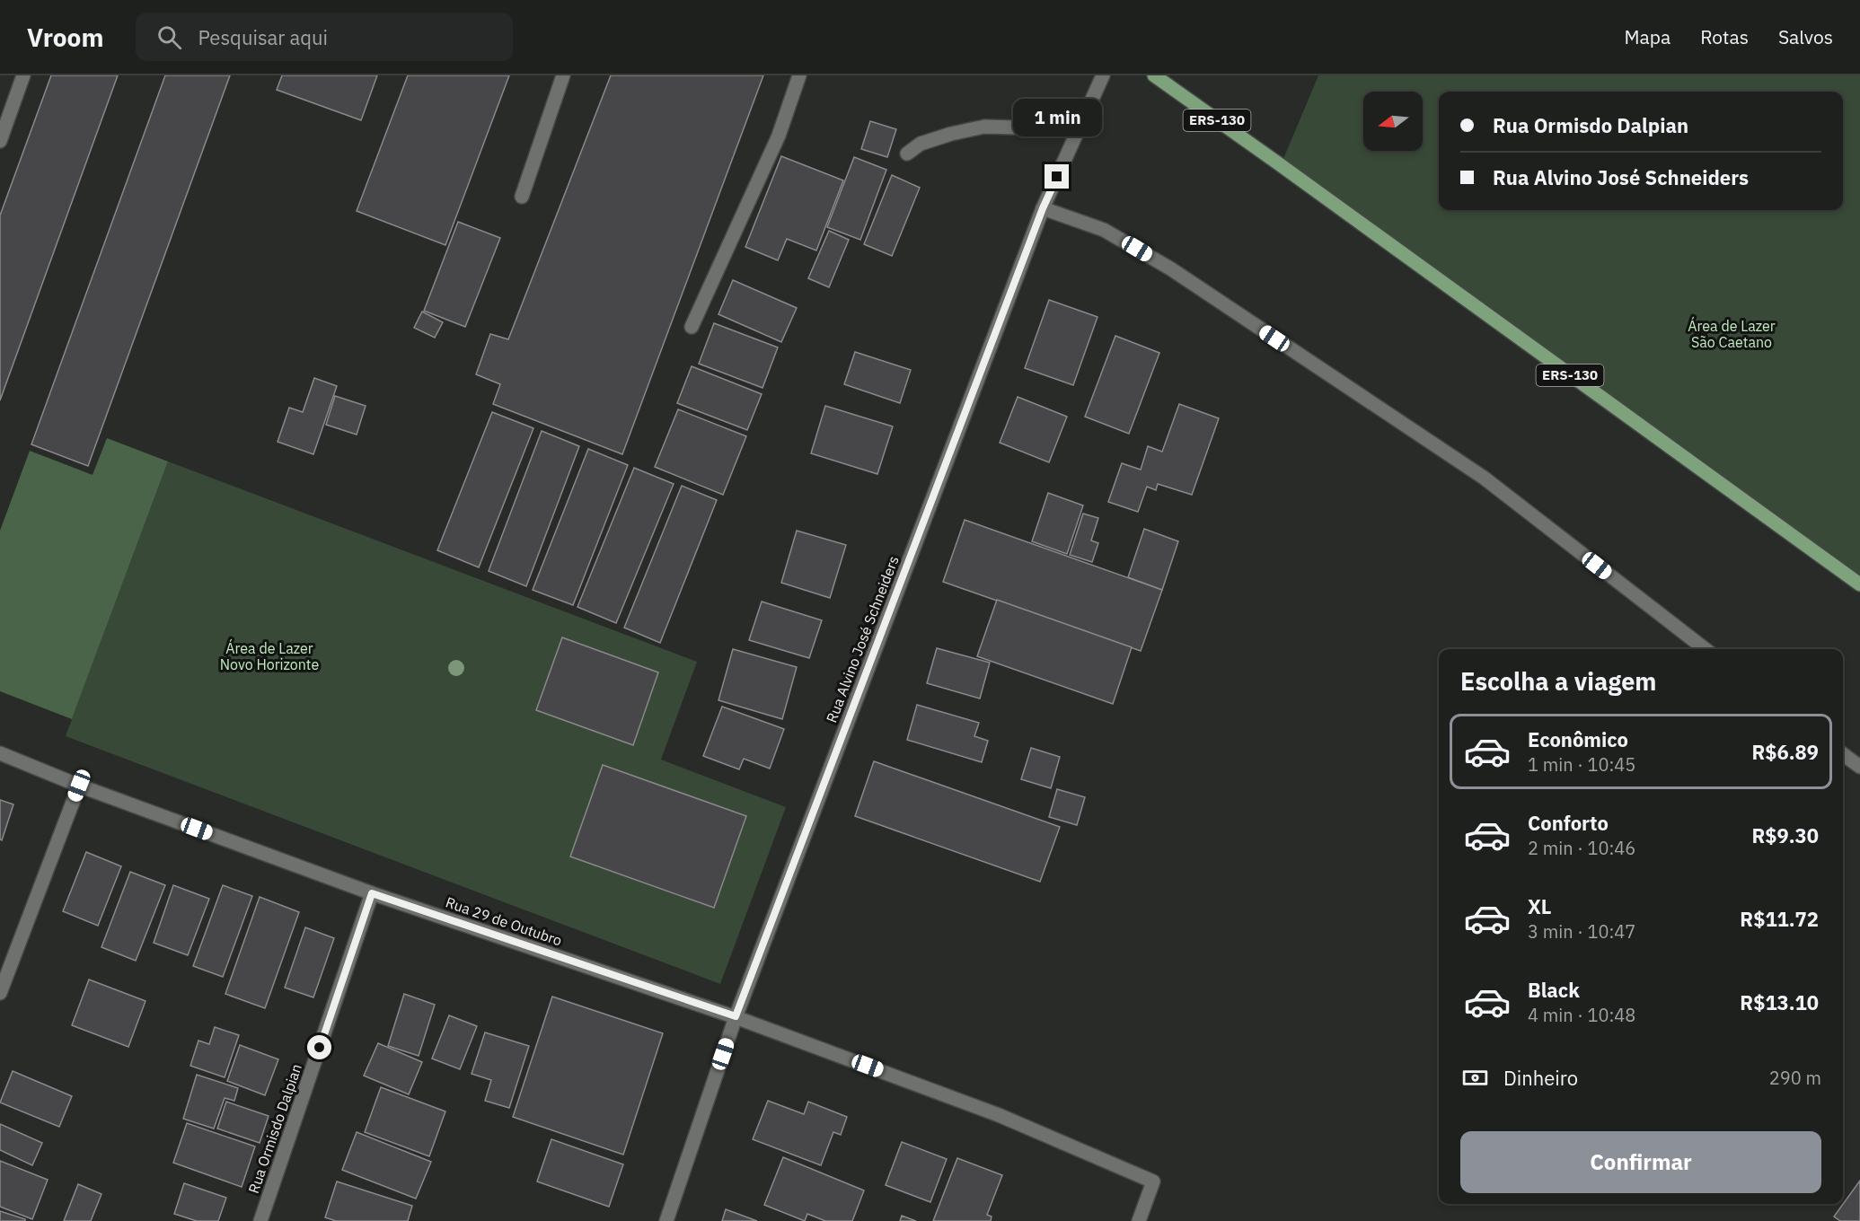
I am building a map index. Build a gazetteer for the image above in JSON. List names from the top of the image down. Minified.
{"streets":{"main road":["ERS-130"],"street":["Rua Alvino José Schneiders","Rua 29 de Outubro","Rua Ormisdo Dalpian"]},"crossings":[["Rua Alvino José Schneiders","Rua 29 de Outubro"],["Rua 29 de Outubro","Rua Ormisdo Dalpian"]],"parks":["Área de Lazer São Caetano","Área de Lazer Novo Horizonte"],"north":"left","page":{"header":"Vroom","search":"Pesquisar aqui","nav":["Mapa","Rotas","Salvos"],"banner":["Rua Ormisdo Dalpian","Rua Alvino José Schneiders"],"bubble":"1 min","heading":"Escolha a viagem","list":[{"name":"Econômico","note":"1 min · 10:45","value":"R$6.89"},{"name":"Conforto","note":"2 min · 10:46","value":"R$9.30"},{"name":"XL","note":"3 min · 10:47","value":"R$11.72"},{"name":"Black","note":"4 min · 10:48","value":"R$13.10"}],"pay":["Dinheiro","290 m"],"buttons":"Confirmar"}}
